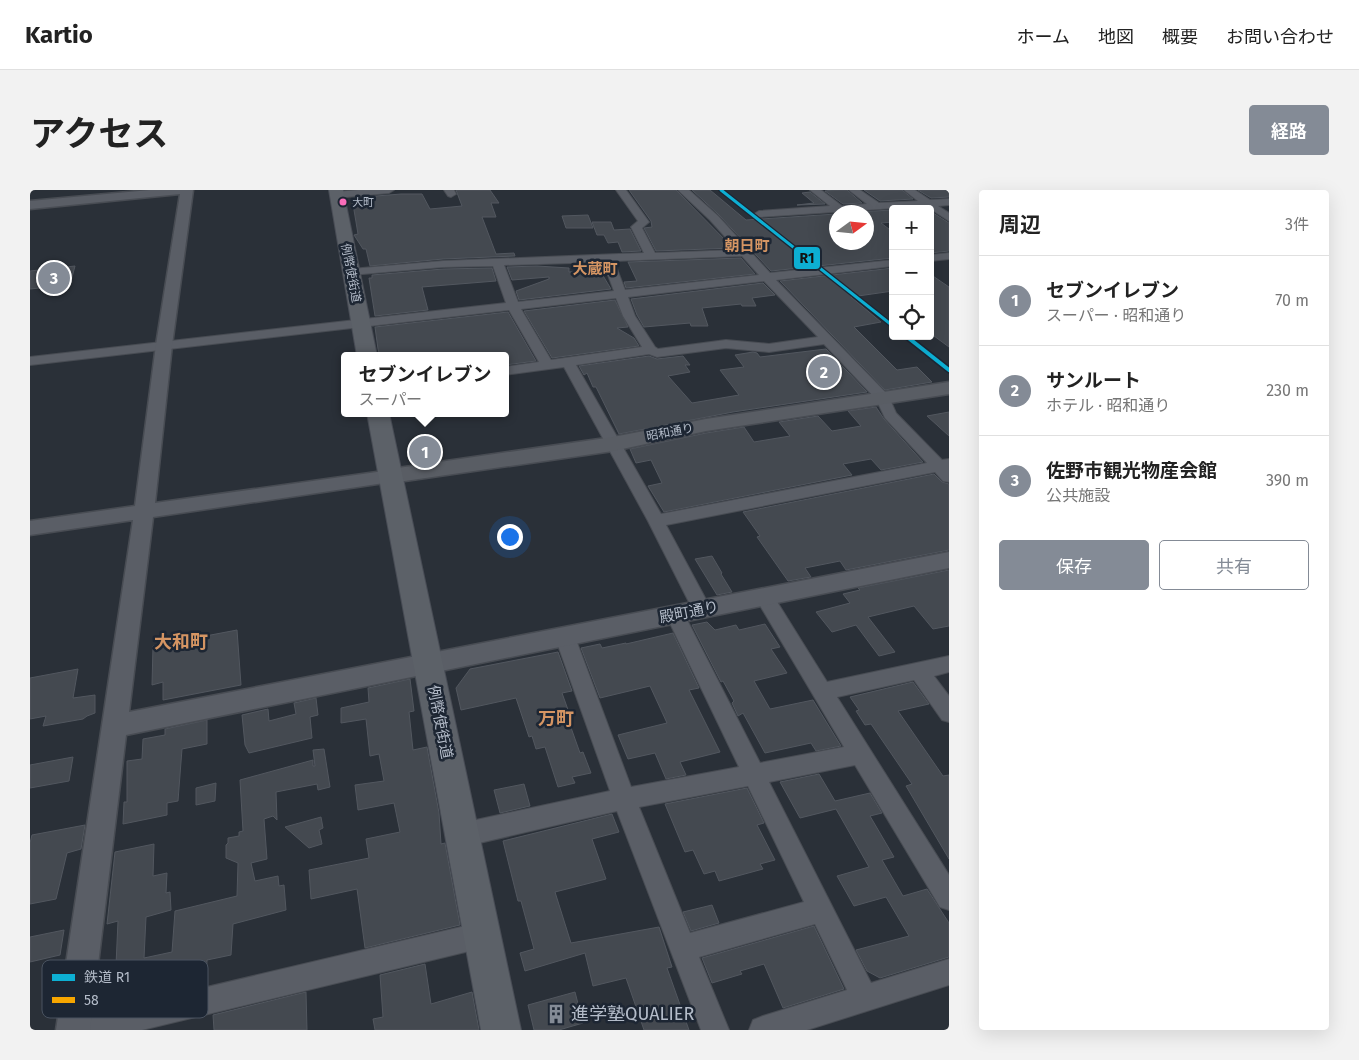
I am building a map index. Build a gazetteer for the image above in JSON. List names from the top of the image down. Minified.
{"streets":{"main road":["例幣使街道","昭和通り"],"street":["殿町通り"]},"crossings":[["例幣使街道","昭和通り"],["例幣使街道","殿町通り"]],"districts":["朝日町","大蔵町","大和町","万町"],"places":{"other":["大町"],"building":["進学塾QUALIER"]},"lines":["rail line R1"],"legend":["鉄道 R1","58"],"north":"right","page":{"header":"Kartio","nav":["ホーム","地図","概要","お問い合わせ"],"title":"アクセス","buttons":["経路",["保存","共有"]],"heading":["周辺","3件"],"map_buttons":["+","−"],"list":[{"mark":"1","name":"セブンイレブン","note":"スーパー · 昭和通り","value":"70 m"},{"mark":"2","name":"サンルート","note":"ホテル · 昭和通り","value":"230 m"},{"mark":"3","name":"佐野市観光物産会館","note":"公共施設","value":"390 m"}],"pins":["3","2","1"],"popup":["セブンイレブン","スーパー"]}}
